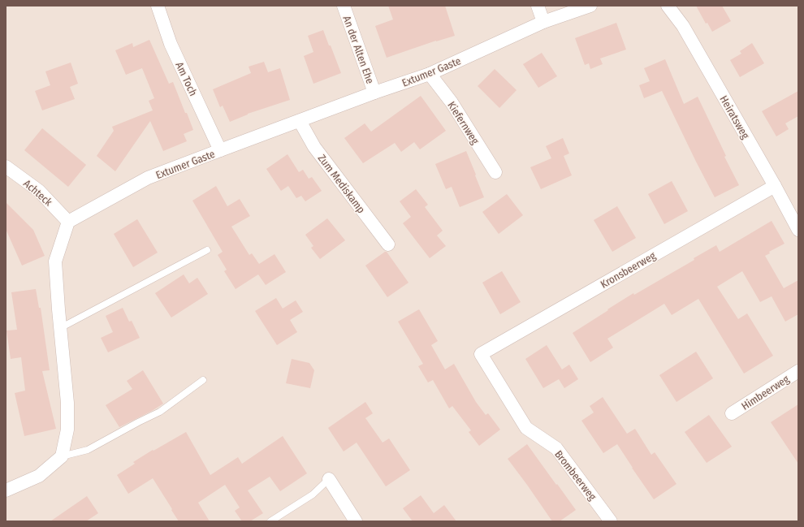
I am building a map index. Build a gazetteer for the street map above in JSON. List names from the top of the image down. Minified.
{"streets":{"street":["An der Alten Ehe","Extumer Gaste","Am Toch","Heiratsweg","Kiefernweg","Zum Mediskamp","Achteck","Kronsbeerweg","Himbeerweg","Brombeerweg"]},"crossings":[["An der Alten Ehe","Extumer Gaste"],["Extumer Gaste","Am Toch"],["Extumer Gaste","Kiefernweg"],["Extumer Gaste","Zum Mediskamp"],["Extumer Gaste","Achteck"],["Heiratsweg","Kronsbeerweg"],["Kronsbeerweg","Brombeerweg"]]}
